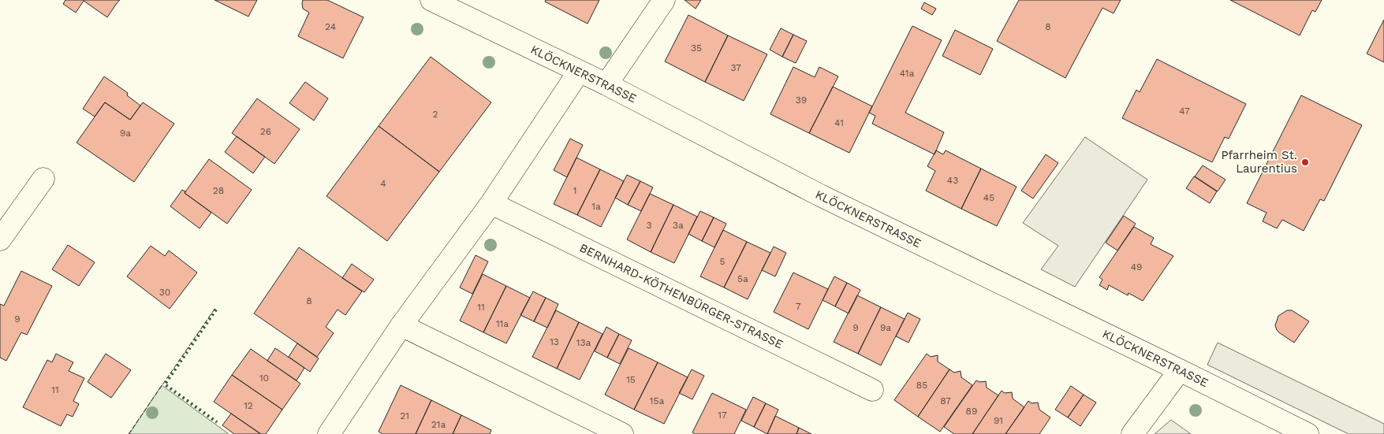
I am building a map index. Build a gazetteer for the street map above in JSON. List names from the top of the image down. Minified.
{"streets":{"street":["KLÖCKNERSTRASSE","BERNHARD-KÖTHENBÜRGER-STRASSE"]},"places":["Pfarrheim St. Laurentius"],"house_numbers":["24","8","35","37","41a","39","47","2","41","26","9a","43","4","28","1","45","1a","3","3a","5","49","5a","30","8","7","11","9","11a","9","9a","13","13a","10","15","85","11","15a","87","12","89","17","21","91","21a"]}
